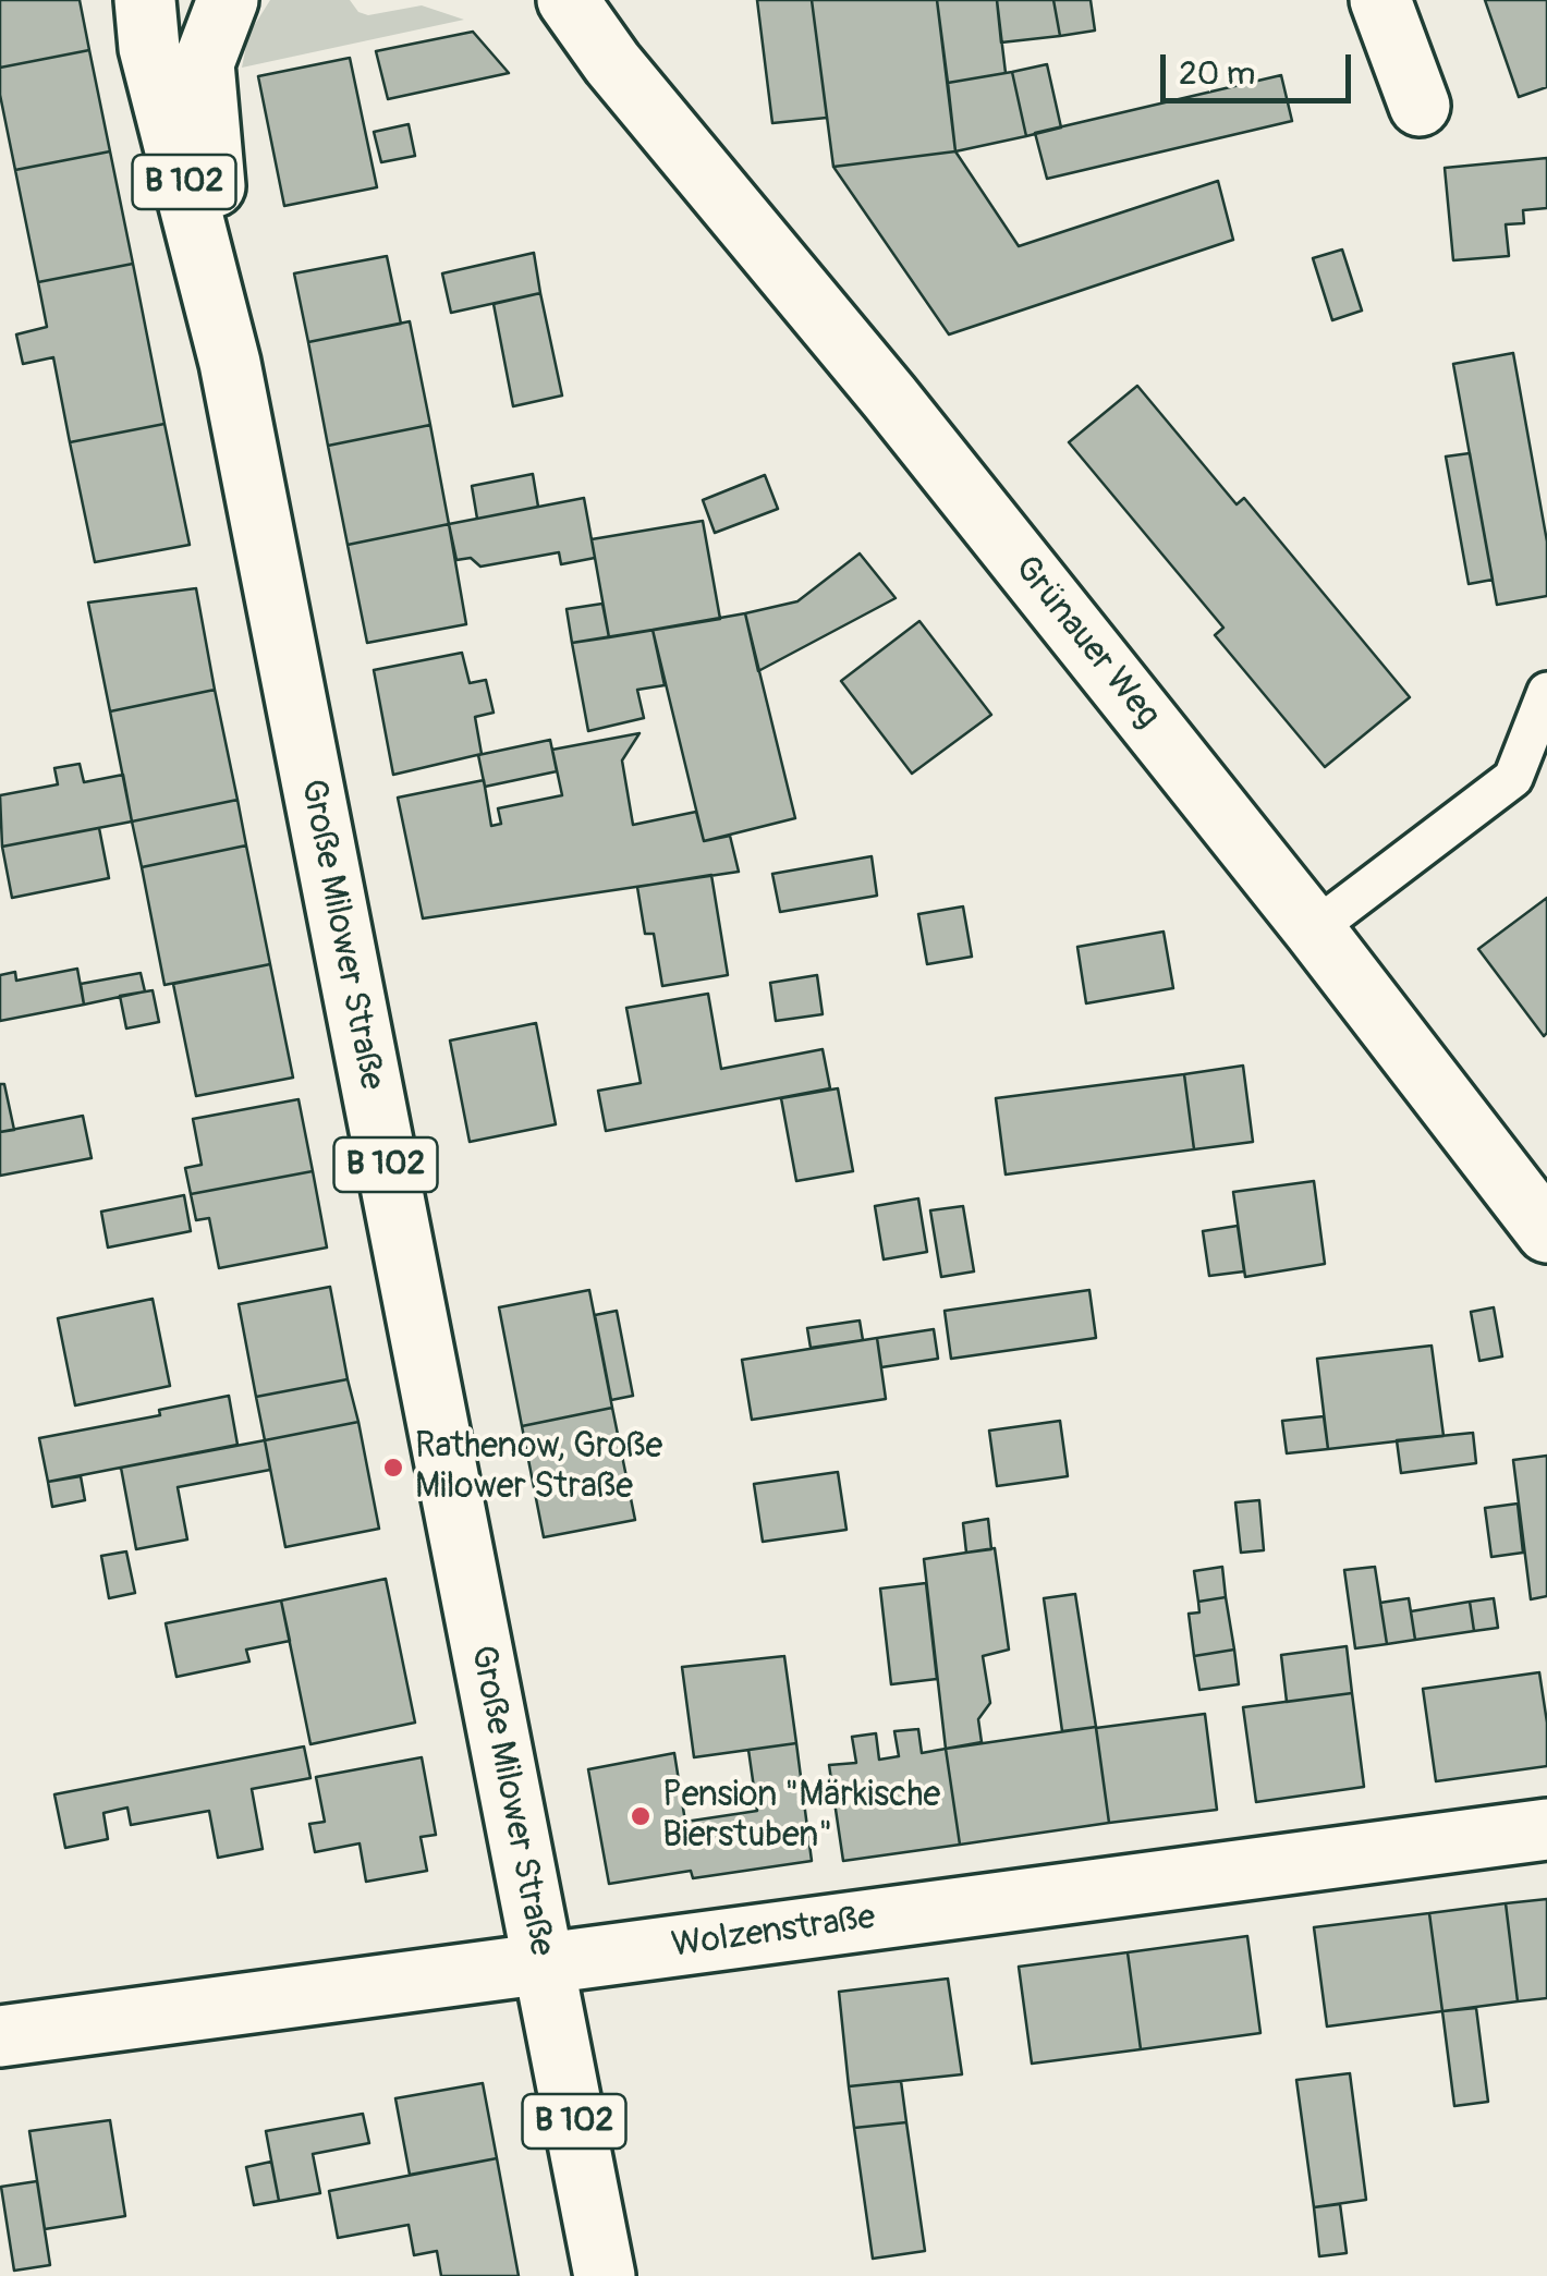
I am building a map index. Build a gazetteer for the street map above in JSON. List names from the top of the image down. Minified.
{"streets":{"main road":["B 102","Grünauer Weg","Große Milower Straße","Wolzenstraße"]},"crossings":[["Große Milower Straße","Wolzenstraße"]],"places":["Rathenow, Große Milower Straße","Pension \"Märkische Bierstuben\""],"scale_bar":"20 m"}
